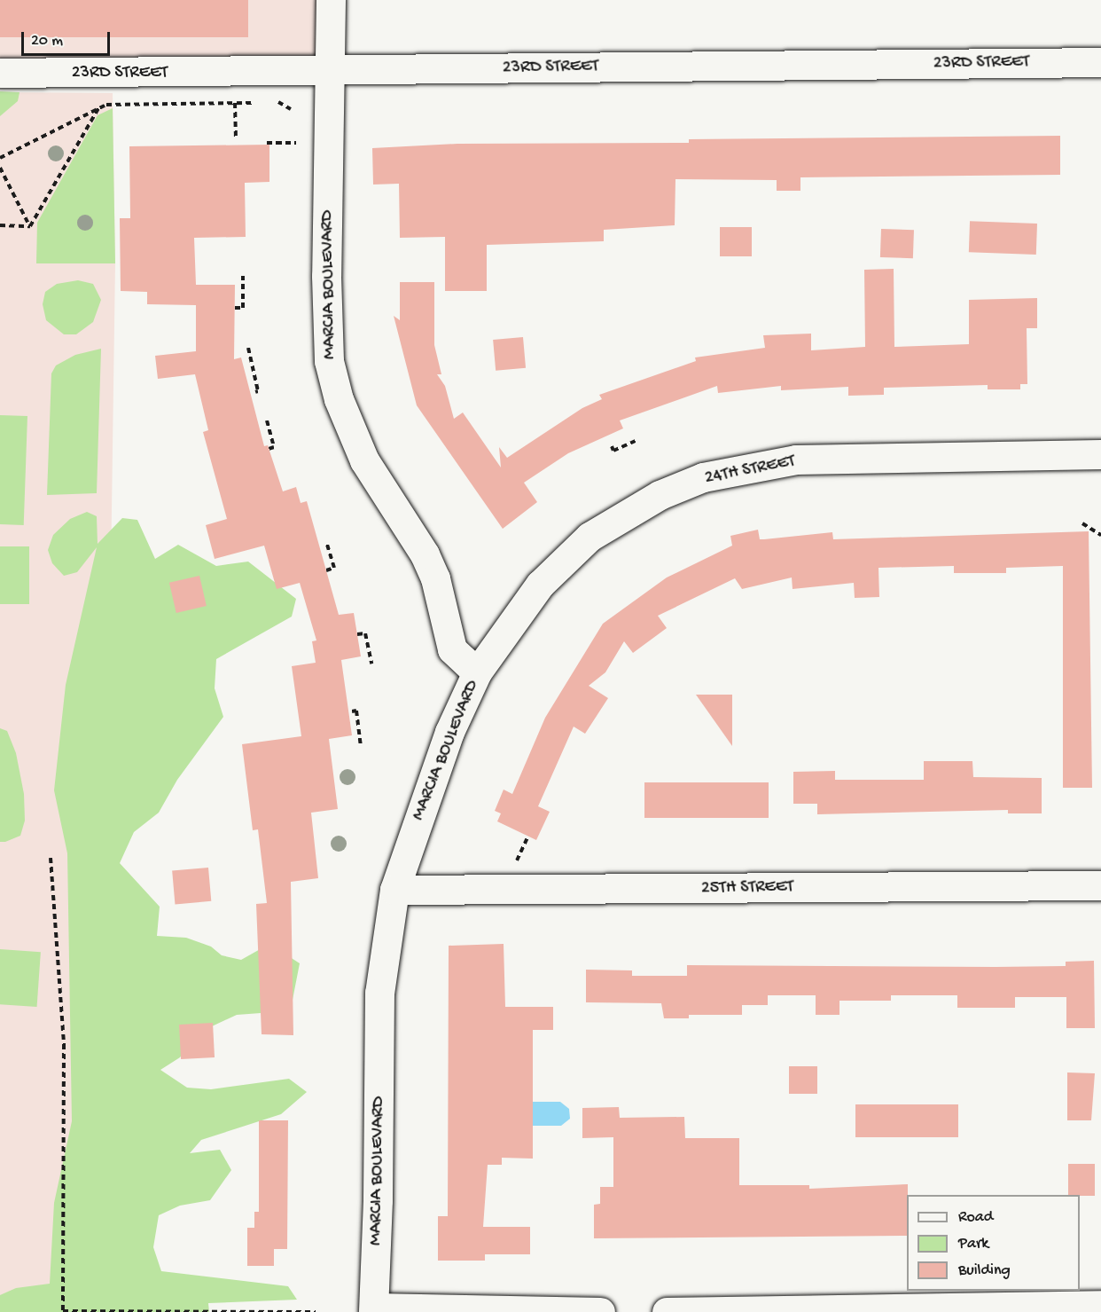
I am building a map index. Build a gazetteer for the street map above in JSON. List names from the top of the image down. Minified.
{"streets":{"street":["23RD STREET","MARCIA BOULEVARD","24TH STREET","25TH STREET"]},"crossings":[["23RD STREET","MARCIA BOULEVARD"],["MARCIA BOULEVARD","24TH STREET"],["MARCIA BOULEVARD","25TH STREET"]],"legend":["Road","Park","Building"],"scale_bar":"20 m"}
